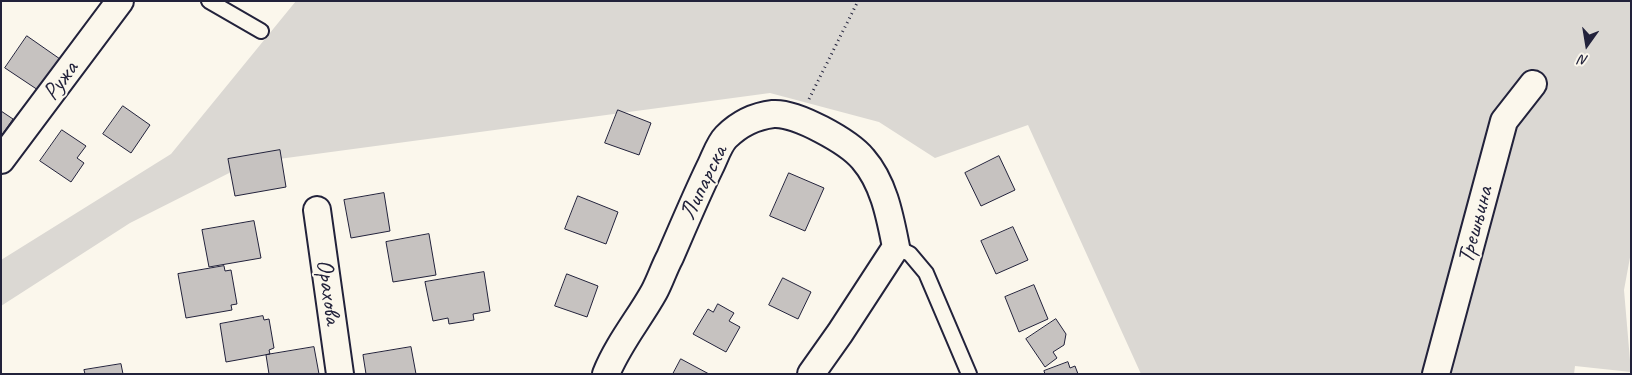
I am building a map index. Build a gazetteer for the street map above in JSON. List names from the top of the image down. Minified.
{"streets":{"street":["Ружа","Липарска","Трешњина","Орахова"]},"north":"bottom"}
